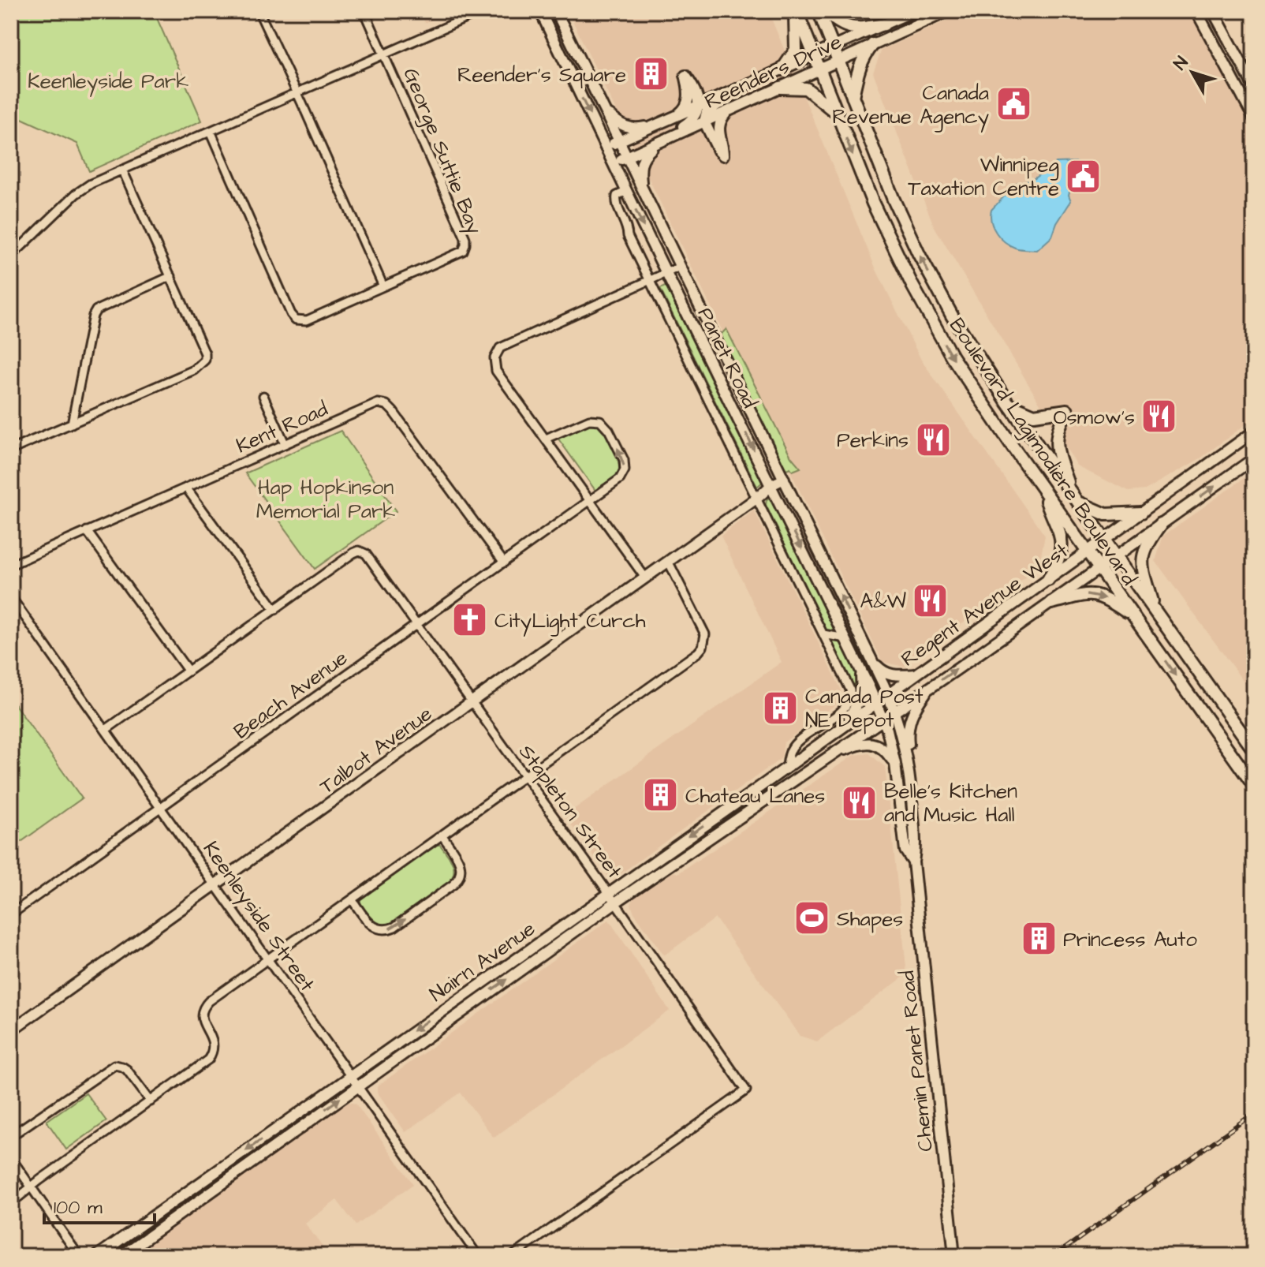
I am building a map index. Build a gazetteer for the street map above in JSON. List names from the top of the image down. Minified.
{"streets":{"main road":["Boulevard Lagimodière Boulevard"],"street":["Reenders Drive","George Suttie Bay","Panet Road","Kent Road","Regent Avenue West","Beach Avenue","Talbot Avenue","Stapleton Street","Keenleyside Street","Nairn Avenue","Chemin Panet Road"]},"crossings":[["Reenders Drive","Panet Road"],["Reenders Drive","Boulevard Lagimodière Boulevard"],["Panet Road","Regent Avenue West"],["Panet Road","Talbot Avenue"],["Panet Road","Nairn Avenue"],["Panet Road","Chemin Panet Road"],["Kent Road","Beach Avenue"],["Boulevard Lagimodière Boulevard","Regent Avenue West"],["Regent Avenue West","Nairn Avenue"],["Regent Avenue West","Chemin Panet Road"],["Beach Avenue","Stapleton Street"],["Beach Avenue","Keenleyside Street"],["Talbot Avenue","Stapleton Street"],["Talbot Avenue","Keenleyside Street"],["Stapleton Street","Nairn Avenue"],["Keenleyside Street","Nairn Avenue"],["Nairn Avenue","Chemin Panet Road"]],"parks":["Keenleyside Park","Hap Hopkinson Memorial Park"],"places":{"building":["Reender's Square","Canada Post NE Depot","Chateau Lanes","Princess Auto"],"public building":["Canada Revenue Agency","Winnipeg Taxation Centre"],"restaurant":["Osmow's","Perkins","A&W","Belle's Kitchen and Music Hall"],"church":["CityLight Curch"],"sports":["Shapes"]},"scale_bar":"100 m","north":"top left"}
